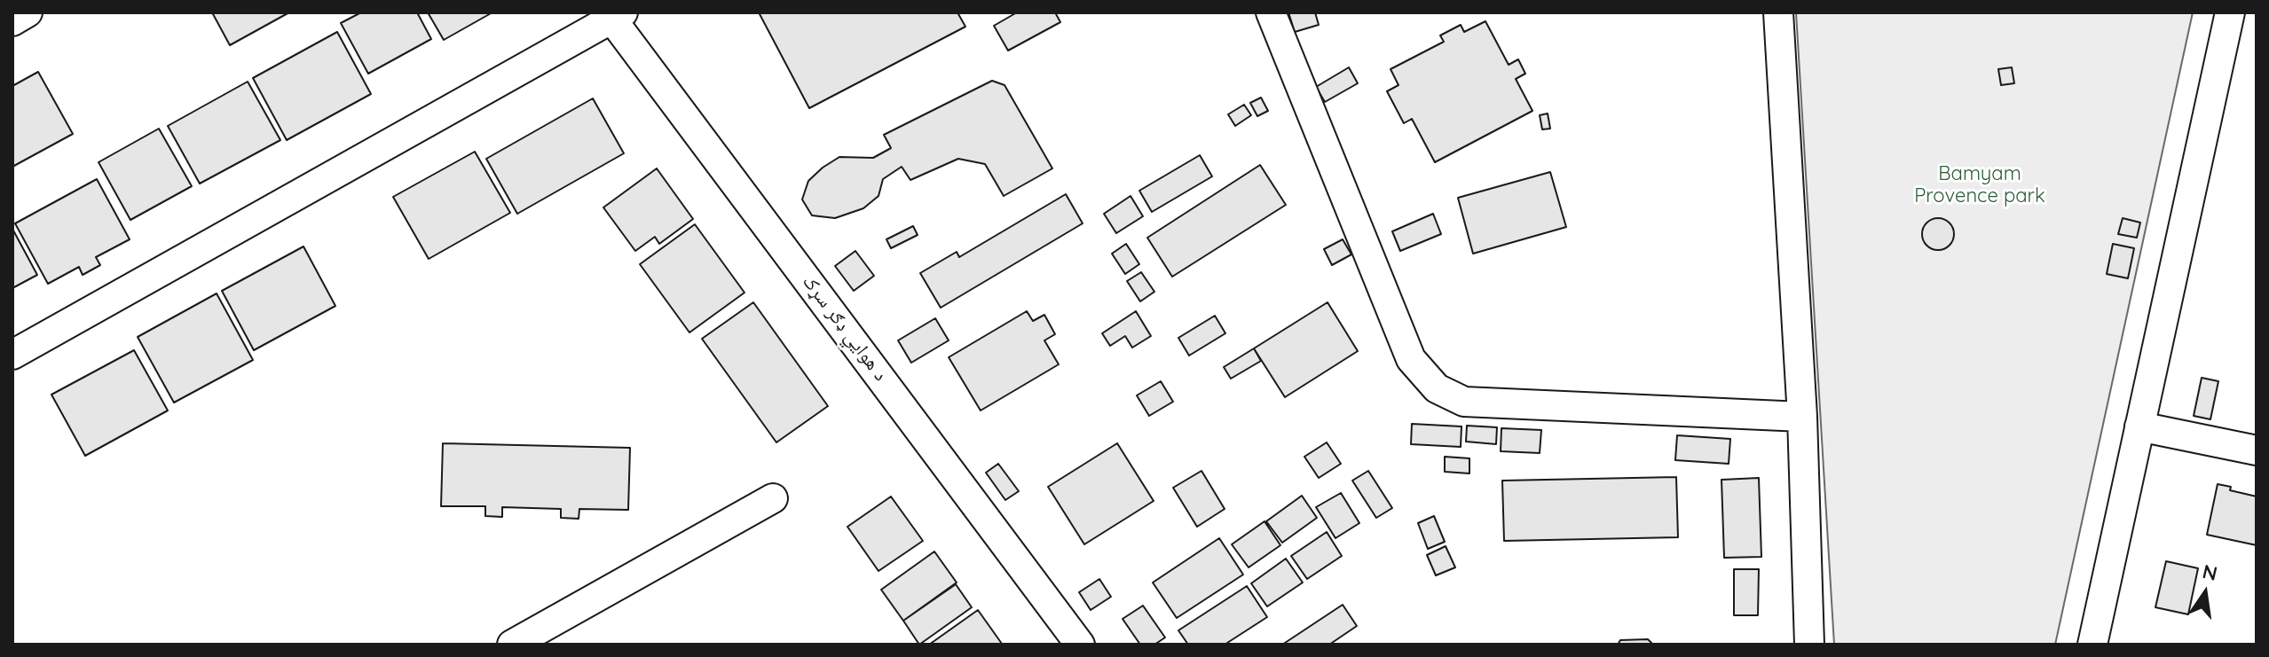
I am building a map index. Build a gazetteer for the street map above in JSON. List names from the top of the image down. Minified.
{"streets":{"street":["د هوايي ډګر سړک"]},"parks":["Bamyam Provence park"],"north":"top"}
